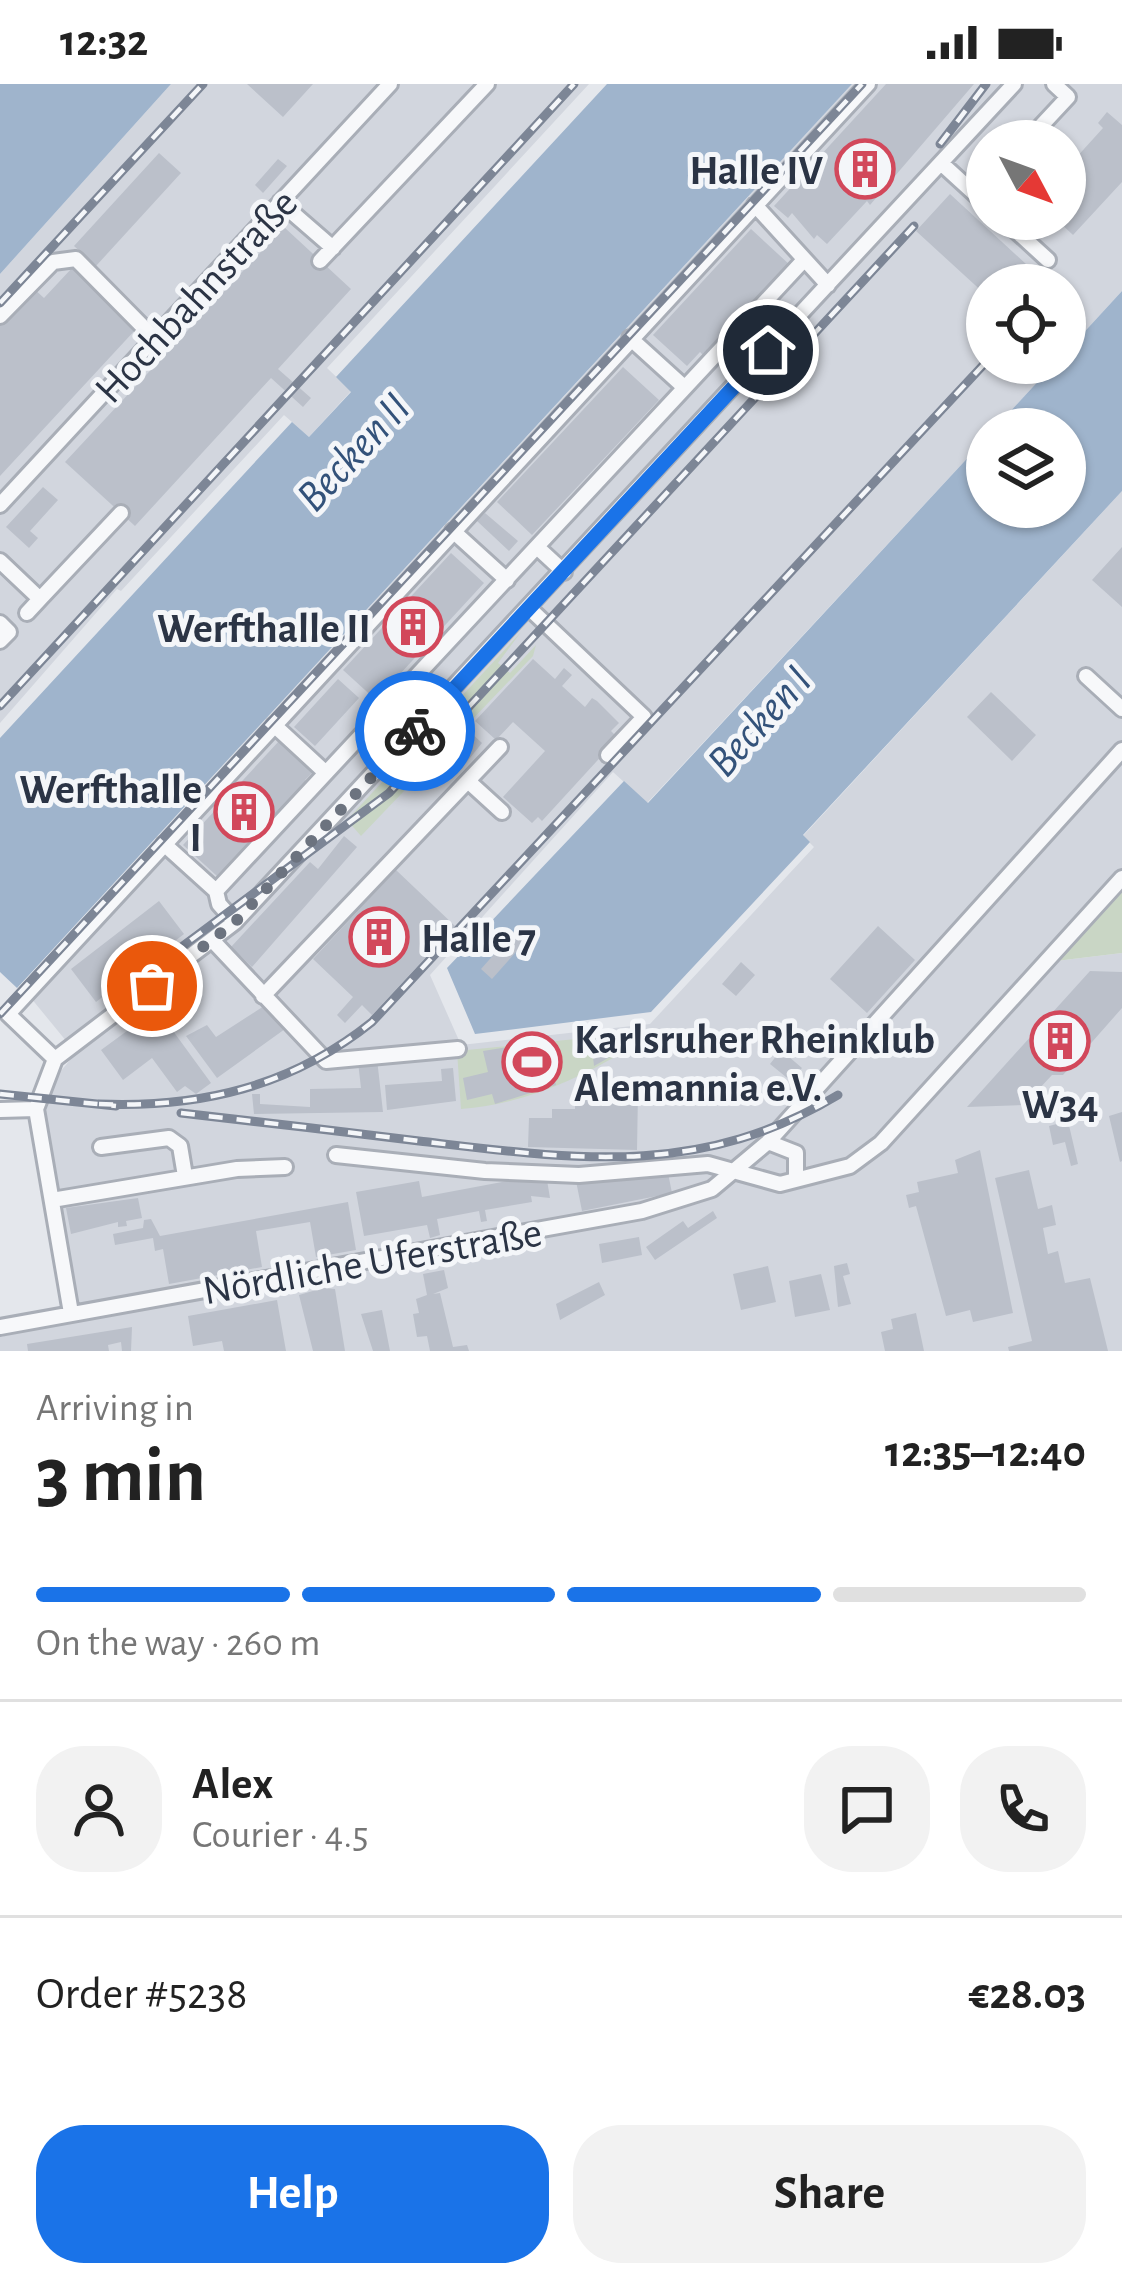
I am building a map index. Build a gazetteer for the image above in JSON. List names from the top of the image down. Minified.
{"streets":{"street":["Hochbahnstraße","Nördliche Uferstraße"]},"water":["Becken II","Becken I"],"places":{"building":["Halle IV","Werfthalle II","Werfthalle I","Halle 7","W34"],"sports":["Karlsruher Rheinklub Alemannia e.V."]},"north":"bottom right","page":{"status":"12:32","heading":["3 min","Arriving in","12:35–12:40"],"panel":["Alex","Courier · 4.5","Order #5238","€28.03"],"bar":"On the way · 260 m","buttons":["Help","Share"]}}
